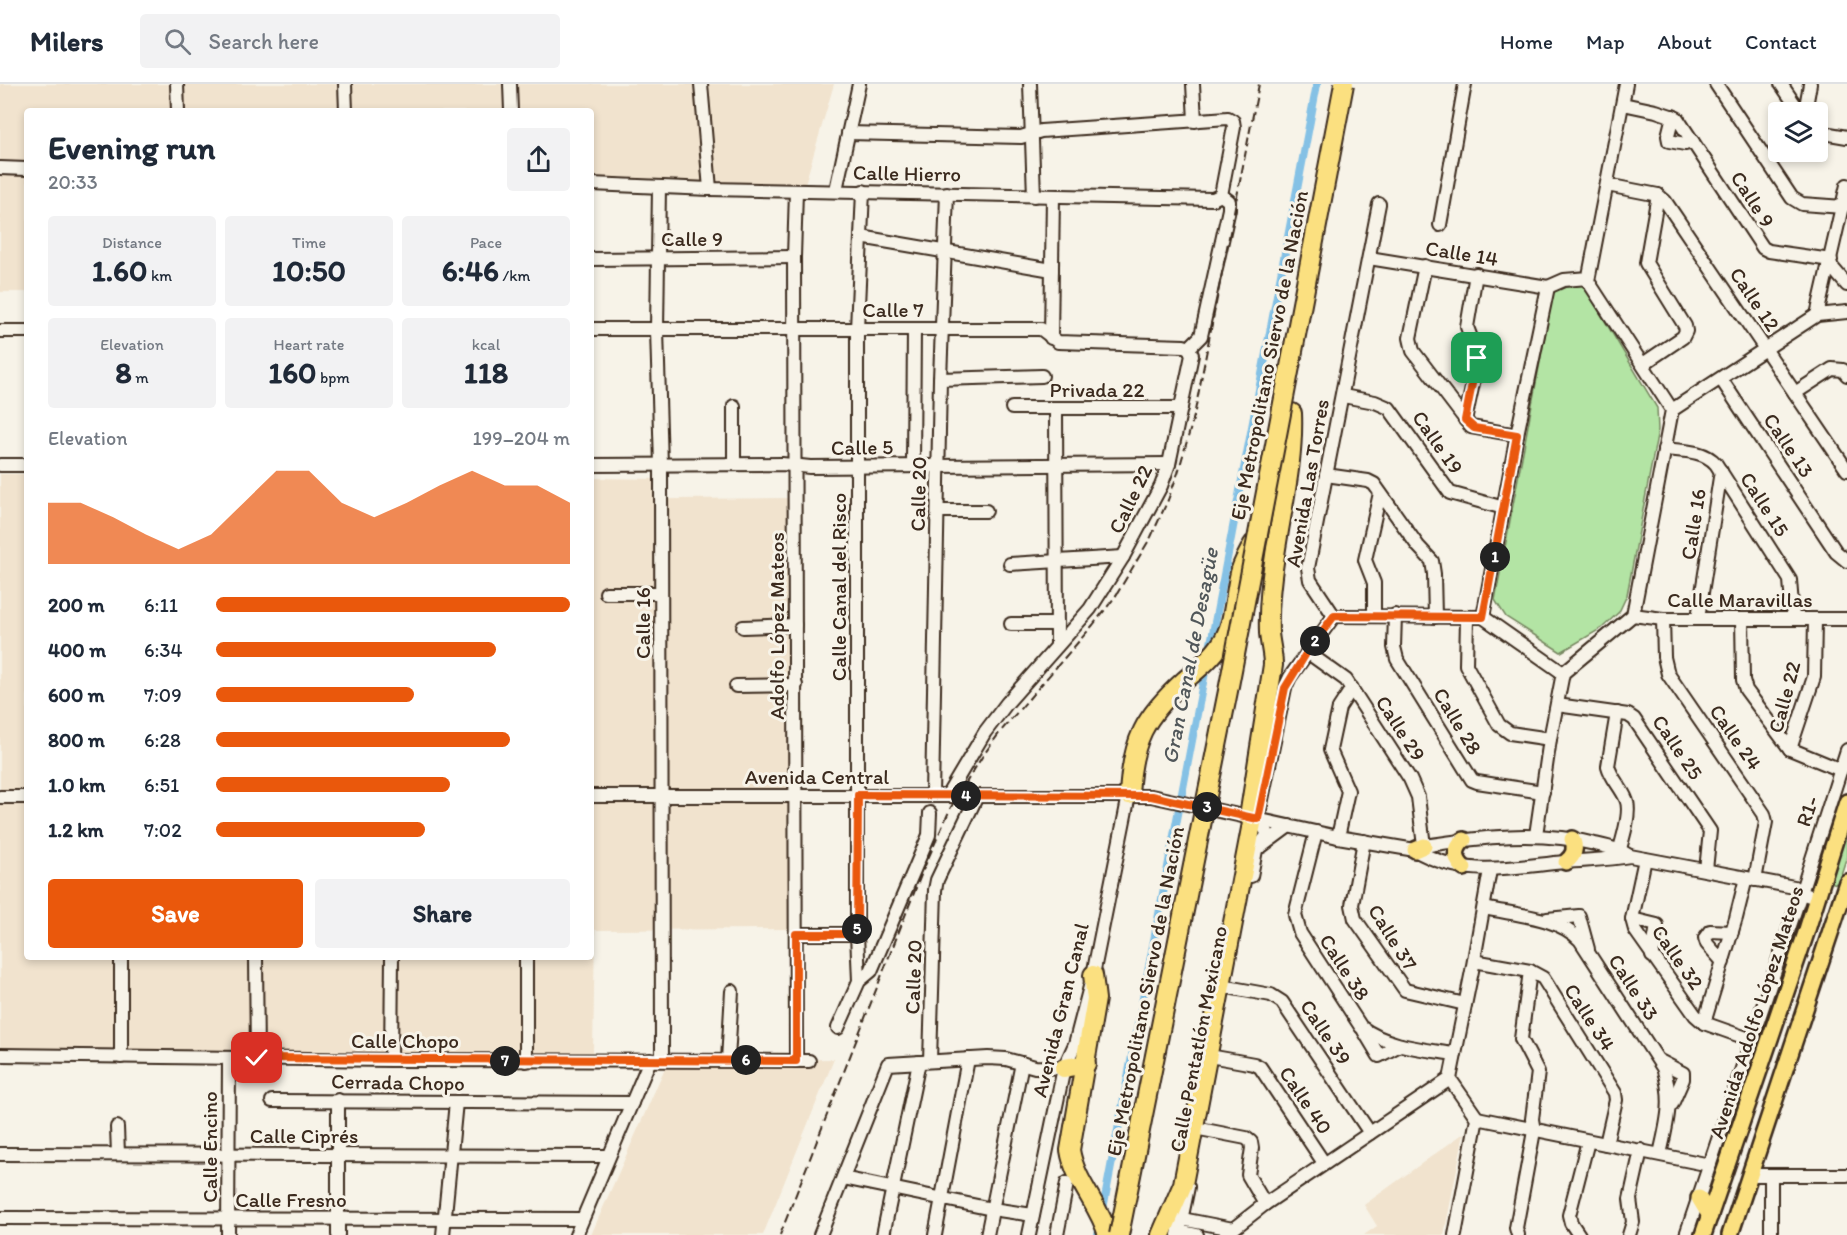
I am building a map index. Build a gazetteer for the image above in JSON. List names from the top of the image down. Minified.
{"streets":{"highway":["Eje Metropolitano Siervo de la Nación"],"main road":["Avenida Adolfo López Mateos"],"street":["Calle Hierro","Calle 9","Calle 14","Calle 12","Calle 7","Privada 22","Calle 19","Calle 13","Calle 5","Avenida Las Torres","Calle 20","Calle 22","Calle 15","Calle 16","Calle Canal del Risco","Calle Maravillas","Adolfo López Mateos","Calle 28","Calle 29","Calle 24","Calle 25","Avenida Central","R1-","Calle 37","Calle 32","Calle 38","Calle 33","Avenida Gran Canal","Calle 34","Calle 39","Calle Pentatlón Mexicano","Calle Chopo","Cerrada Chopo","Calle 40","Calle Ciprés","Calle Encino","Calle Fresno"]},"crossings":[["Calle Hierro","Calle 20"],["Calle Hierro","Calle 16"],["Calle Hierro","Calle Canal del Risco"],["Calle Hierro","Adolfo López Mateos"],["Calle 9","Calle 16"],["Calle 9","Adolfo López Mateos"],["Calle 14","Avenida Las Torres"],["Calle 7","Calle 20"],["Calle 7","Calle 22"],["Calle 7","Calle 16"],["Calle 7","Calle Canal del Risco"],["Calle 7","Adolfo López Mateos"],["Privada 22","Calle 22"],["Calle 19","Avenida Las Torres"],["Calle 5","Calle 20"],["Calle 5","Calle 22"],["Calle 5","Calle 16"],["Calle 5","Calle Canal del Risco"],["Calle 5","Adolfo López Mateos"],["Calle 20","Avenida Central"],["Calle 22","Calle Maravillas"],["Calle 22","Avenida Central"],["Calle 15","Calle 16"],["Calle 15","Calle Maravillas"],["Calle 16","Calle Maravillas"],["Calle 16","Avenida Central"],["Calle 16","Calle Chopo"],["Calle Canal del Risco","Avenida Central"],["Calle Maravillas","Calle 24"],["Adolfo López Mateos","Avenida Central"],["Adolfo López Mateos","Calle Chopo"],["Calle 29","Avenida Central"],["Calle 24","Calle 32"],["Avenida Central","Calle 37"],["Avenida Central","Calle 38"],["Avenida Central","Avenida Gran Canal"],["Avenida Central","Calle Pentatlón Mexicano"],["R1-","Calle 32"],["R1-","Avenida Adolfo López Mateos"],["Calle 39","Calle Pentatlón Mexicano"],["Calle Pentatlón Mexicano","Calle 40"],["Calle Chopo","Calle Encino"],["Calle Ciprés","Calle Encino"],["Calle Encino","Calle Fresno"]],"water":["Gran Canal de Desagüe"],"page":{"header":"Milers","search":"Search here","nav":["Home","Map","About","Contact"],"heading":["Evening run","20:33"],"stats":[["Distance","1.60 km"],["Time","10:50"],["Pace","6:46 /km"],["Elevation","8 m"],["Heart rate","160 bpm"],["kcal","118"]],"chart":["Elevation","199–204 m"],"pins":["1","2","4","3","5","6","7"],"list":[{"name":"200 m","note":"6:11"},{"name":"400 m","note":"6:34"},{"name":"600 m","note":"7:09"},{"name":"800 m","note":"6:28"},{"name":"1.0 km","note":"6:51"},{"name":"1.2 km","note":"7:02"}],"buttons":["Save","Share"]}}
